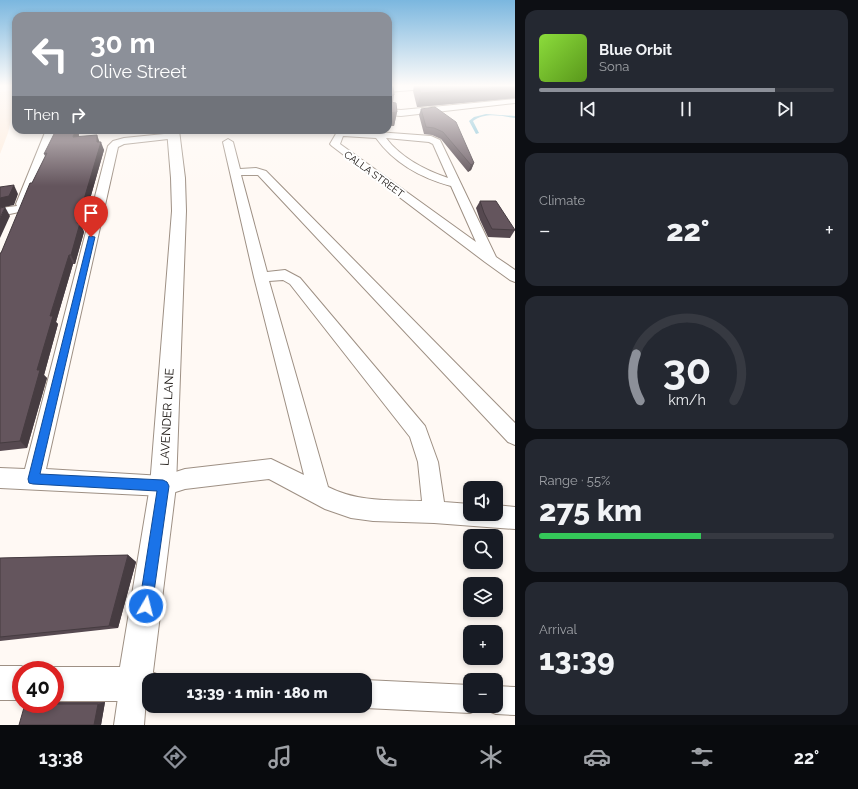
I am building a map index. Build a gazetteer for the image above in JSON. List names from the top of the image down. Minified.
{"streets":{"street":["CALLA STREET","LAVENDER LANE"]},"page":{"turn":["30 m","Olive Street"],"song":["Blue Orbit","Sona"],"then":"Then","tile":["Climate",["Range · 55%","275 km"],["Arrival","13:39"]],"heat":["−","22°","+"],"map_buttons":["+","−"],"limit":"40","trip":"13:39 · 1 min · 180 m","tabs":["13:38","22°"],"gauge":["30","km/h"]}}
